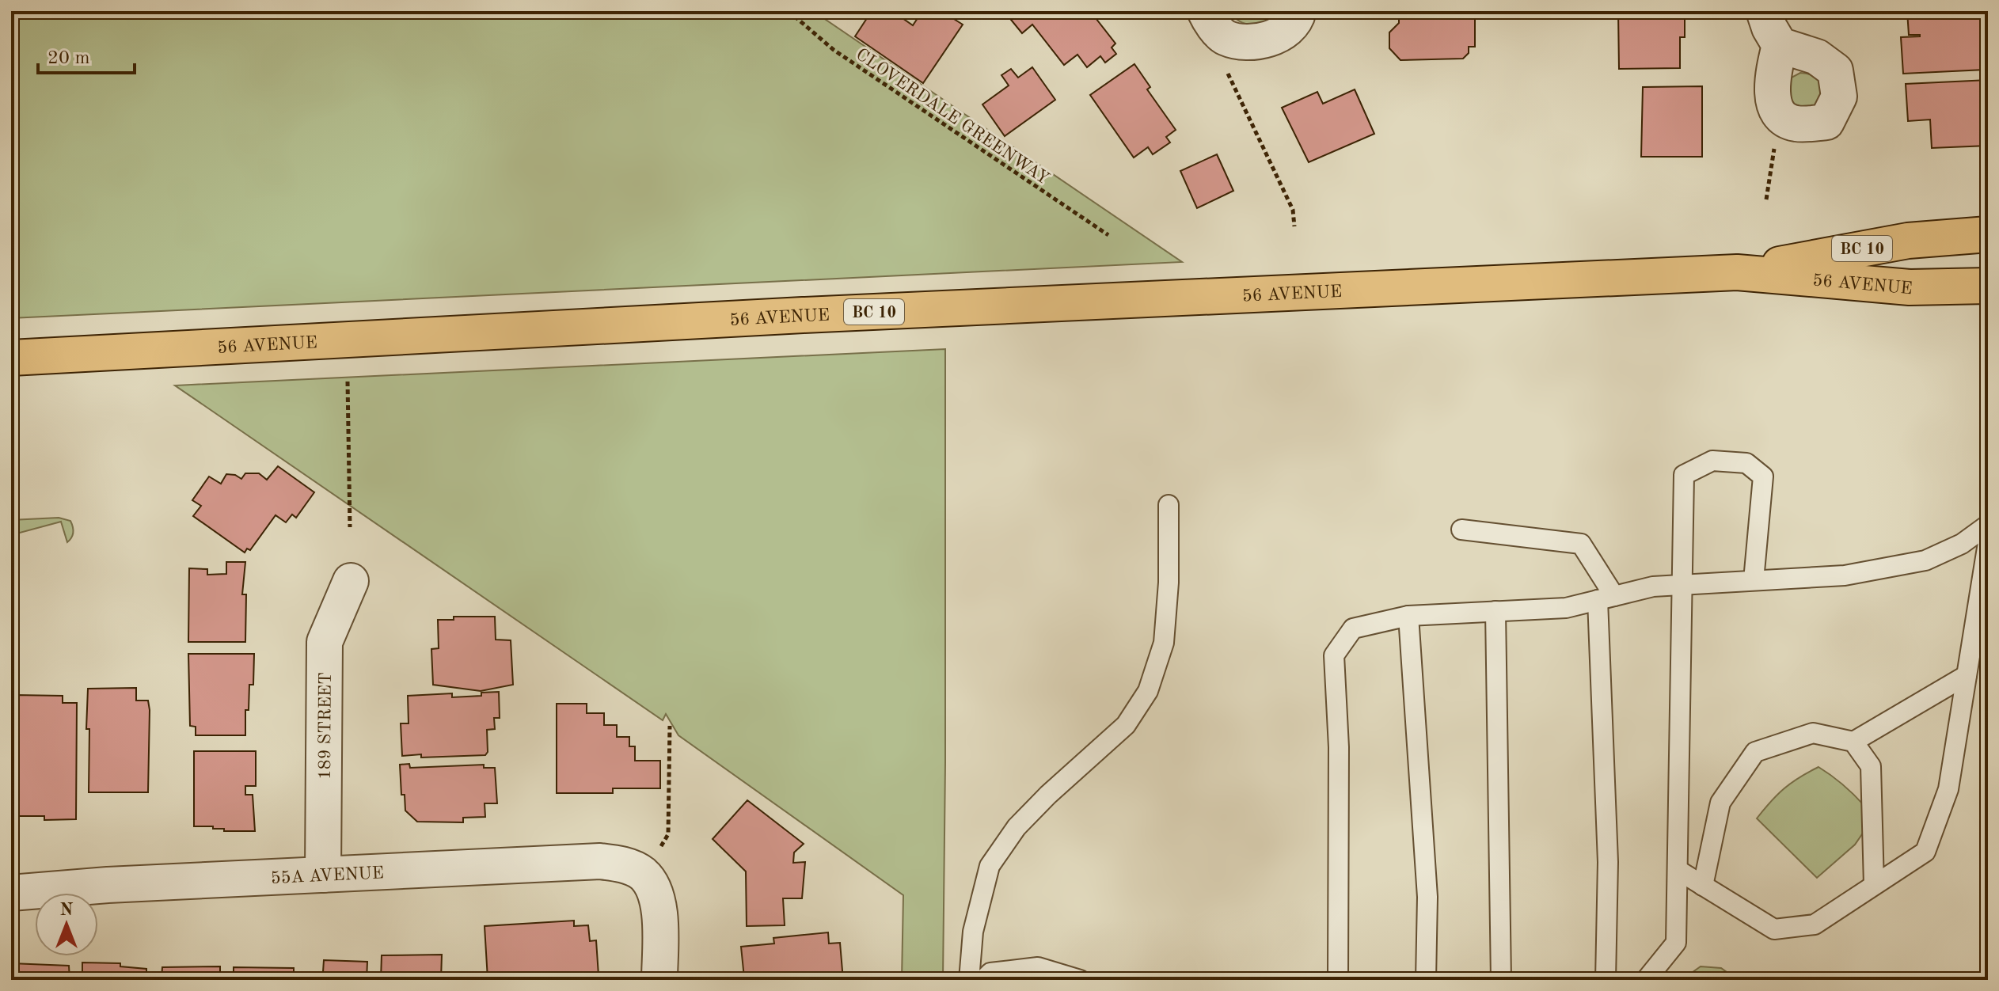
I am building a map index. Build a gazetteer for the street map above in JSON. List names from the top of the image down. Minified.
{"streets":{"highway":["BC 10","56 AVENUE"],"street":["189 STREET","55A AVENUE"],"path":["CLOVERDALE GREENWAY"]},"crossings":[["189 STREET","55A AVENUE"]],"scale_bar":"20 m","north":"top"}
